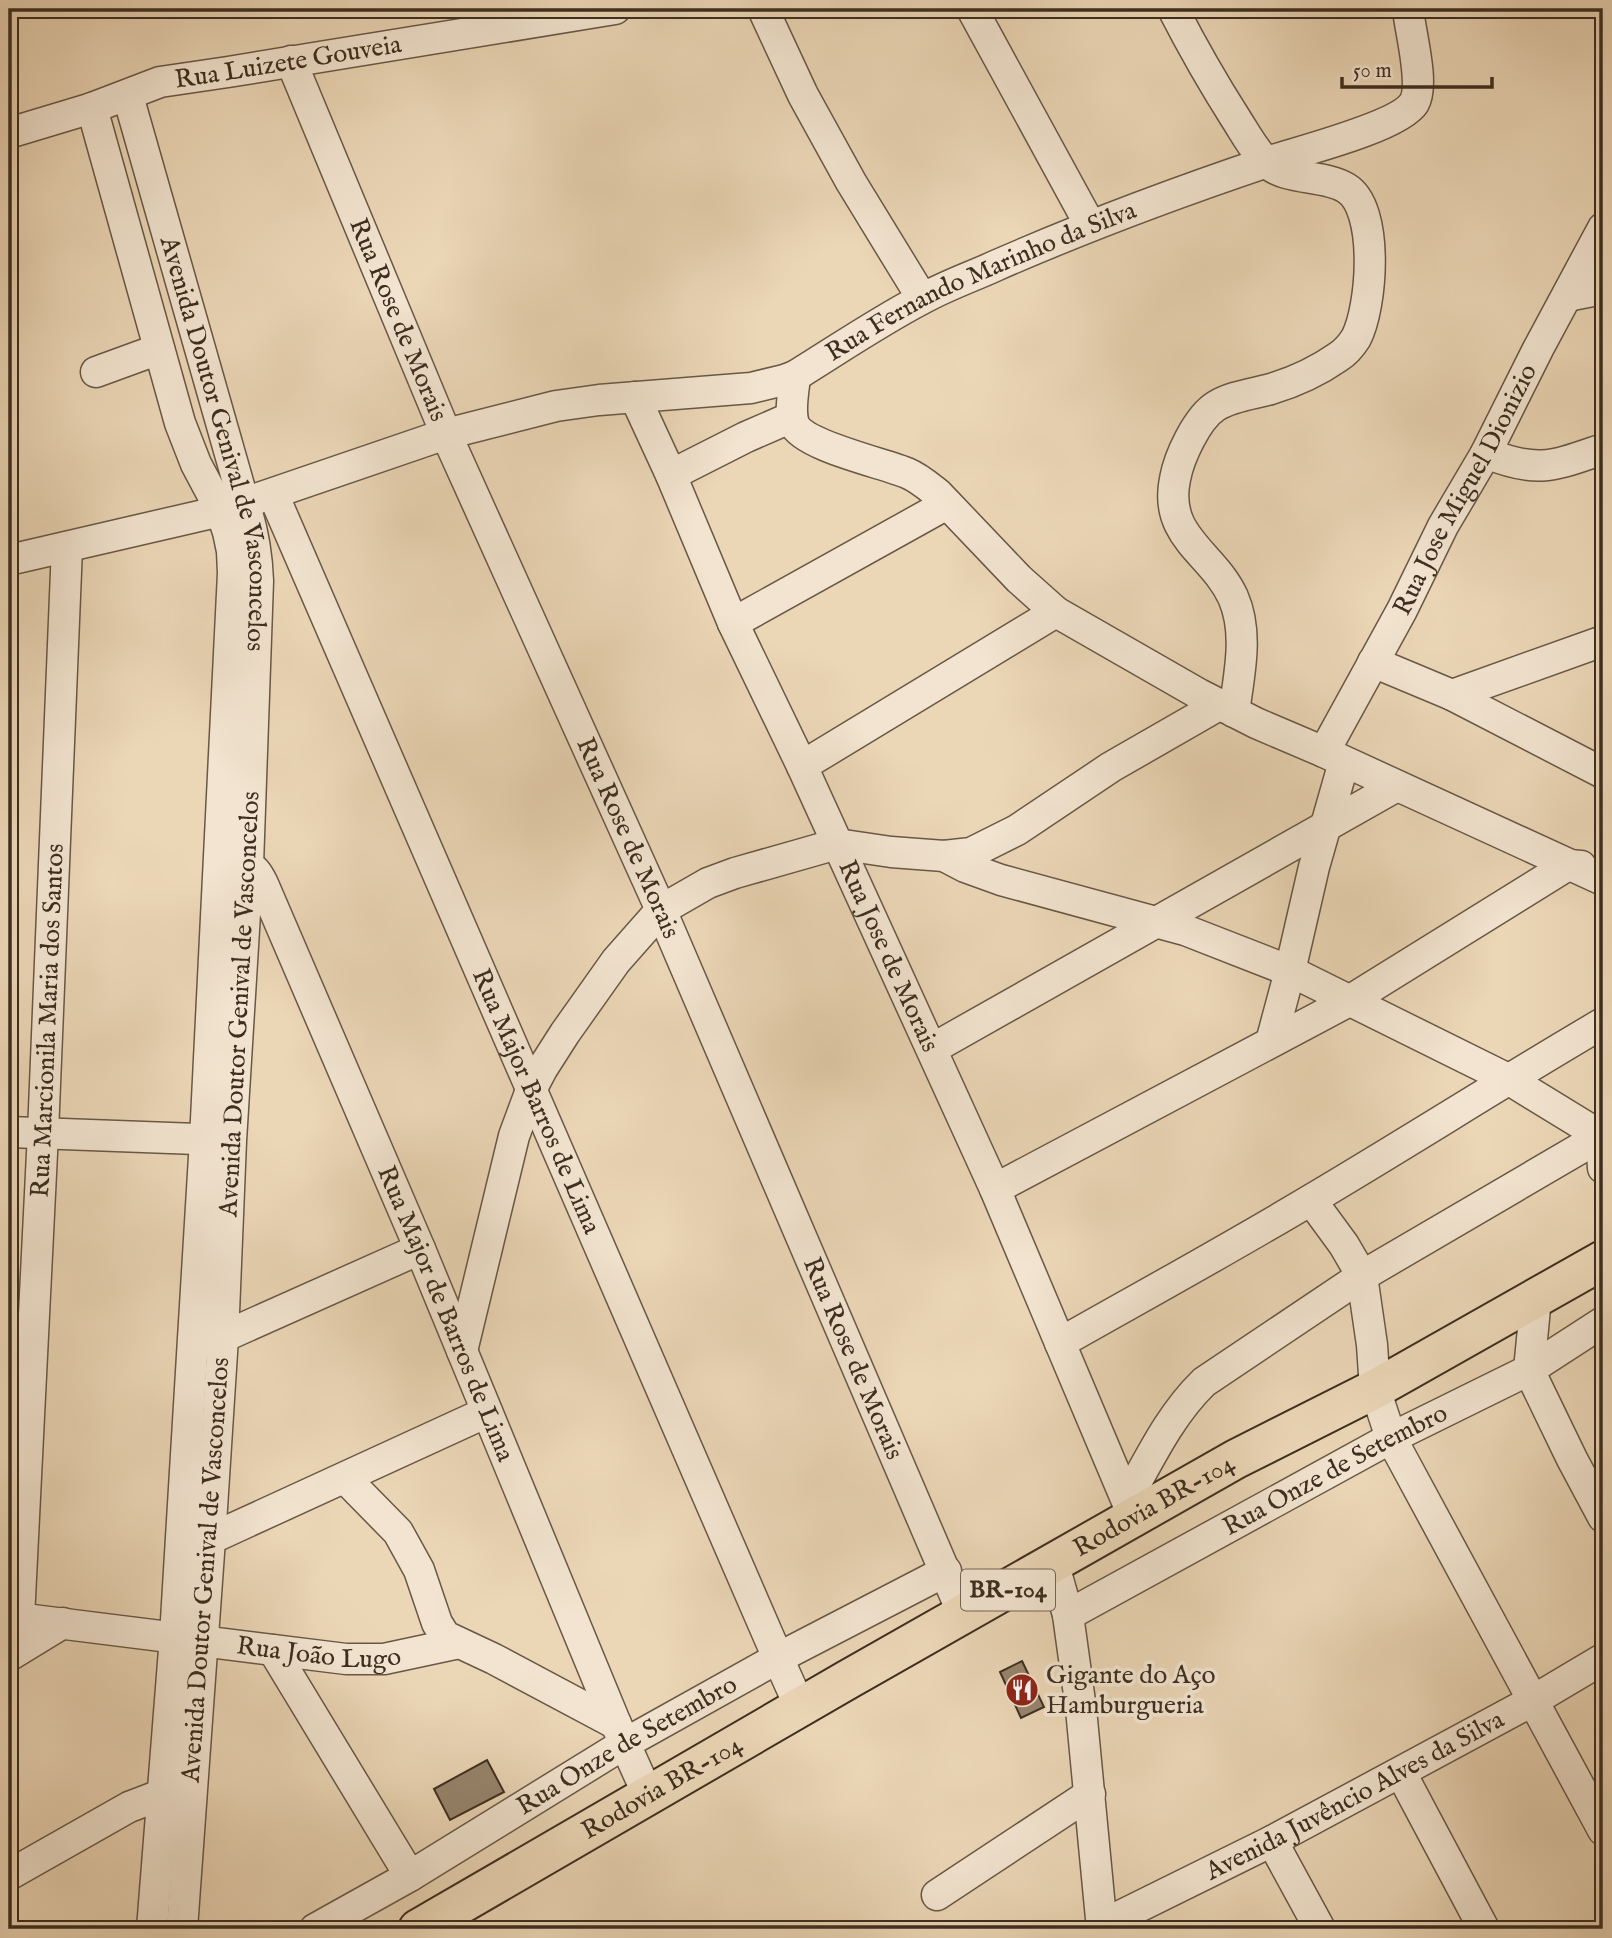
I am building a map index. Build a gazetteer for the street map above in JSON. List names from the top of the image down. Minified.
{"streets":{"highway":["Rodovia BR-104","BR-104"],"street":["Rua Luizete Gouveia","Rua Fernando Marinho da Silva","Rua Rose de Morais","Avenida Doutor Genival de Vasconcelos","Rua Jose Miguel Dionizio","Rua Jose de Morais","Rua Marcionila Maria dos Santos","Rua Major Barros de Lima","Rua Major de Barros de Lima","Rua Onze de Setembro","Rua João Lugo","Avenida Juvêncio Alves da Silva"]},"crossings":[["Rua Luizete Gouveia","Rua Rose de Morais"],["Rua Luizete Gouveia","Avenida Doutor Genival de Vasconcelos"],["Rua Fernando Marinho da Silva","Rua Rose de Morais"],["Rua Fernando Marinho da Silva","Avenida Doutor Genival de Vasconcelos"],["Rua Fernando Marinho da Silva","Rua Jose de Morais"],["Rua Fernando Marinho da Silva","Rua Marcionila Maria dos Santos"],["Rua Fernando Marinho da Silva","Rua Major Barros de Lima"],["Rua Rose de Morais","Rua Onze de Setembro"],["Rua Rose de Morais","Rodovia BR-104"],["Avenida Doutor Genival de Vasconcelos","Rua Major de Barros de Lima"],["Avenida Doutor Genival de Vasconcelos","Rua João Lugo"],["Rua Jose de Morais","Rodovia BR-104"],["Rua Marcionila Maria dos Santos","Rua João Lugo"],["Rua Major Barros de Lima","Rua Onze de Setembro"],["Rua Major Barros de Lima","Rodovia BR-104"],["Rua Major de Barros de Lima","Rua Onze de Setembro"],["Rua Major de Barros de Lima","Rodovia BR-104"]],"places":{"restaurant":["Gigante do Aço Hamburgueria"]},"scale_bar":"50 m"}
